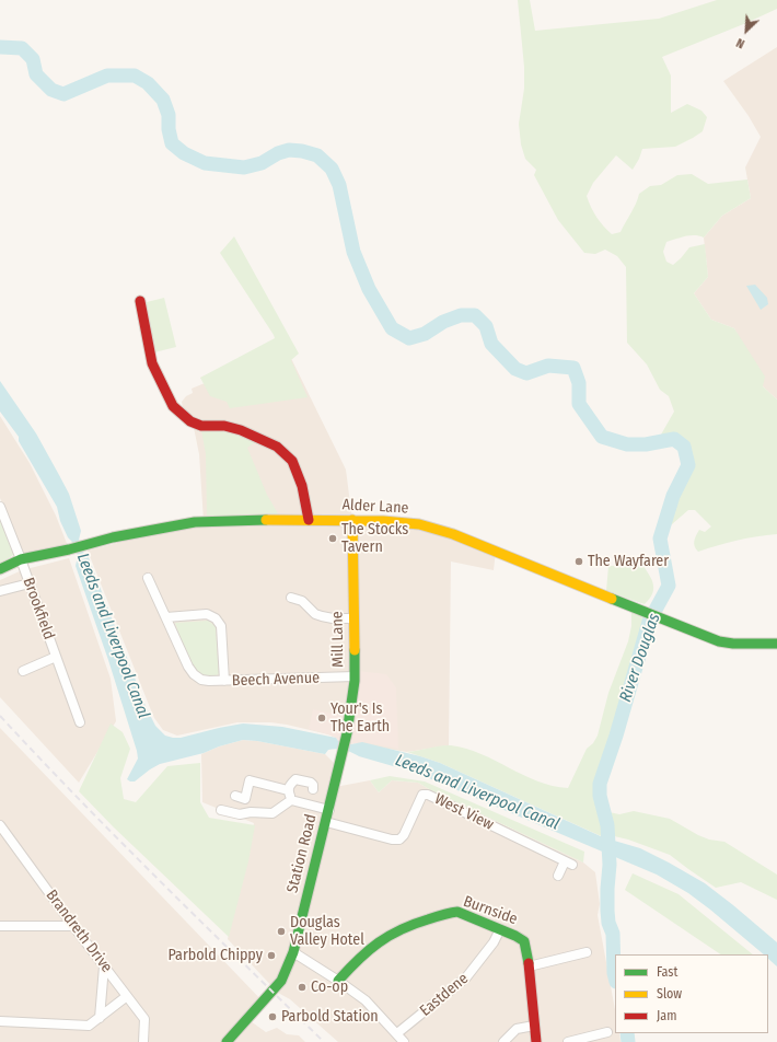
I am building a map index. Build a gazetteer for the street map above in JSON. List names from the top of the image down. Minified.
{"streets":{"main road":["Alder Lane","Mill Lane","Station Road","Burnside"],"street":["Brookfield","Beech Avenue","West View","Brandreth Drive","Eastdene"]},"crossings":[["Alder Lane","Brookfield"],["Alder Lane","Mill Lane"],["Mill Lane","Beech Avenue"],["Mill Lane","Station Road"],["West View","Station Road"],["Burnside","Eastdene"]],"water":["Leeds and Liverpool Canal","River Douglas"],"places":["The Stocks Tavern","The Wayfarer","Your's Is The Earth","Douglas Valley Hotel","Parbold Chippy","Co-op","Parbold Station"],"legend":["Fast","Slow","Jam"],"north":"bottom left"}
